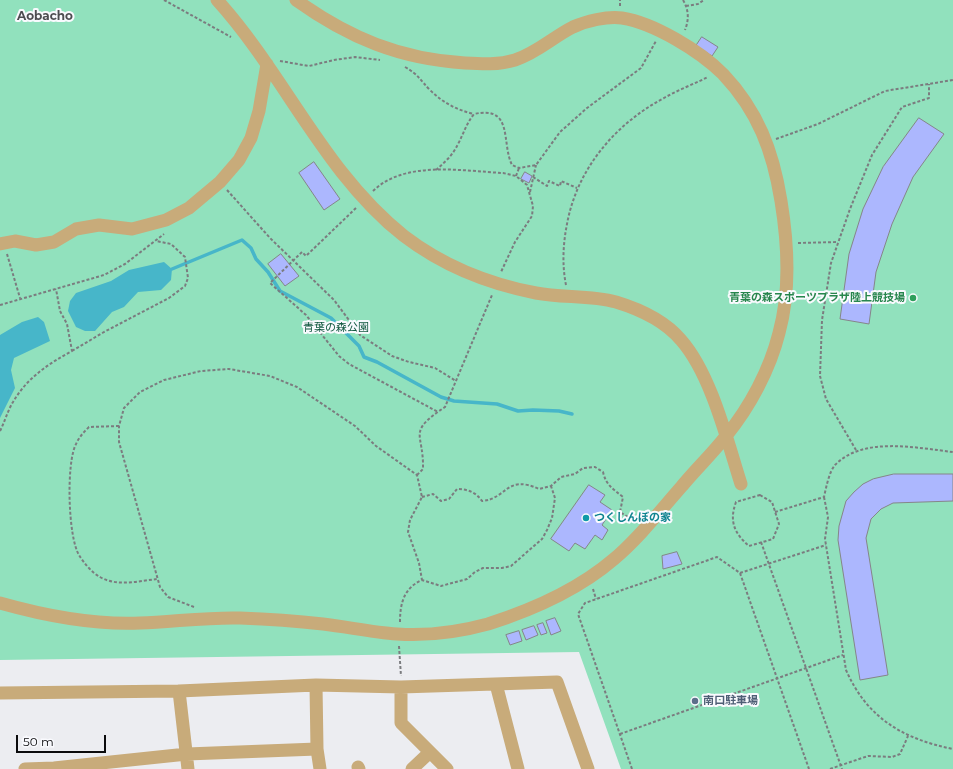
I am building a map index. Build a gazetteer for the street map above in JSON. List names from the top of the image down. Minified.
{"districts":["Aobacho"],"parks":["青葉の森公園"],"places":["青葉の森スポーツプラザ陸上競技場","つくしんぼの家","南口駐車場"],"scale_bar":"50 m"}
